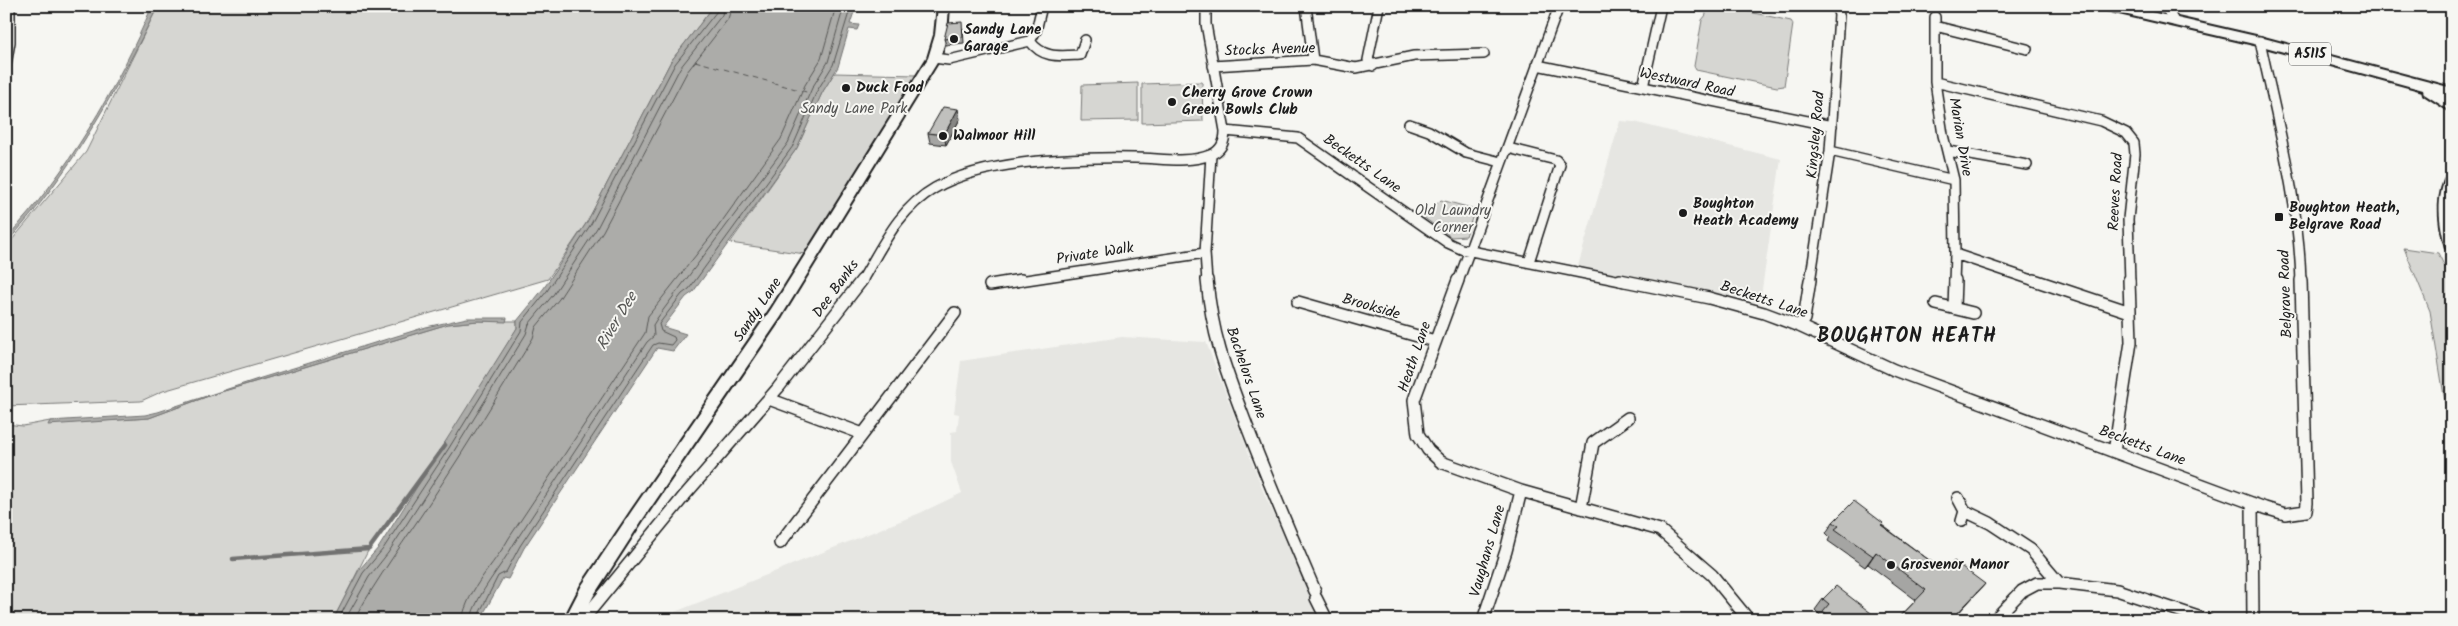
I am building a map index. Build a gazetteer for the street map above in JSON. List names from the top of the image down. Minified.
{"streets":{"highway":["A5115"],"main road":["Sandy Lane"],"street":["Stocks Avenue","Westward Road","Kingsley Road","Marian Drive","Becketts Lane","Reeves Road","Private Walk","Dee Banks","Belgrave Road","Brookside","Heath Lane","Bachelors Lane","Vaughans Lane"]},"crossings":[["A5115","Belgrave Road"],["Westward Road","Kingsley Road"],["Westward Road","Heath Lane"],["Kingsley Road","Becketts Lane"],["Marian Drive","Reeves Road"],["Becketts Lane","Reeves Road"],["Becketts Lane","Belgrave Road"],["Becketts Lane","Heath Lane"],["Private Walk","Bachelors Lane"],["Dee Banks","Bachelors Lane"],["Brookside","Heath Lane"],["Heath Lane","Vaughans Lane"]],"districts":["BOUGHTON HEATH"],"water":["River Dee"],"parks":["Sandy Lane Park","Old Laundry Corner"],"places":{"other":["Sandy Lane Garage","Duck Food","Cherry Grove Crown Green Bowls Club","Walmoor Hill","Boughton Heath Academy","Grosvenor Manor"],"transit":["Boughton Heath, Belgrave Road"]}}
